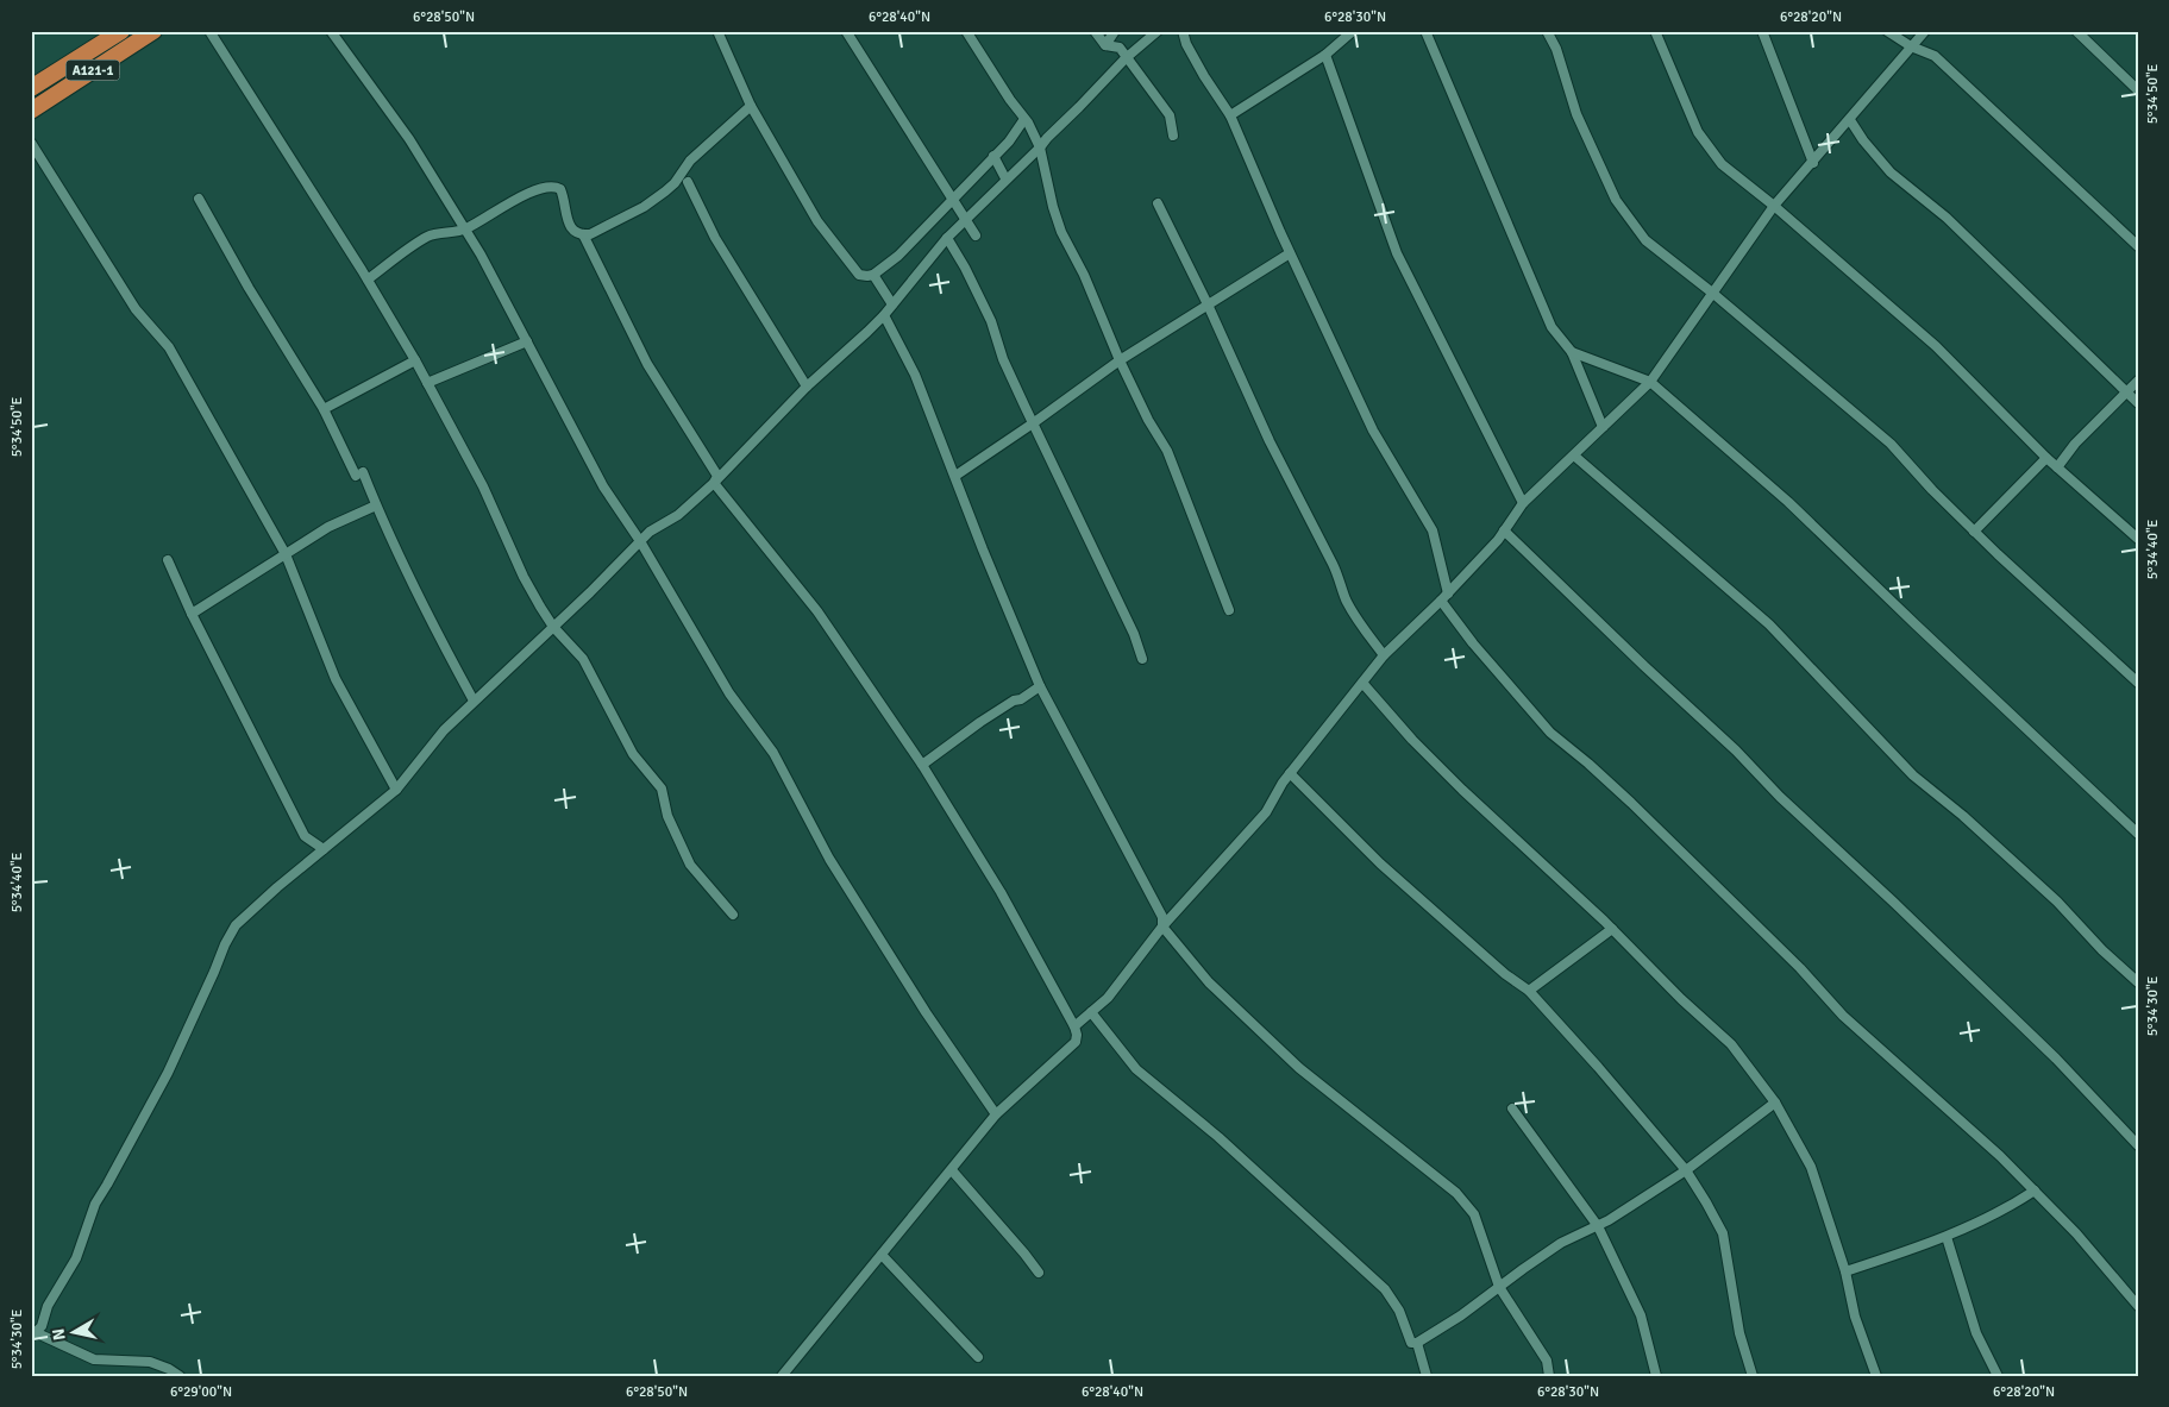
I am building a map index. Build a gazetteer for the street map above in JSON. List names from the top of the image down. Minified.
{"streets":{"highway":["A121-1"]},"north":"left","coordinates":["6°28'50\"N","6°28'40\"N","6°28'30\"N","6°28'20\"N","5°34'50\"E","5°34'40\"E","5°34'30\"E","6°29'00\"N"]}
